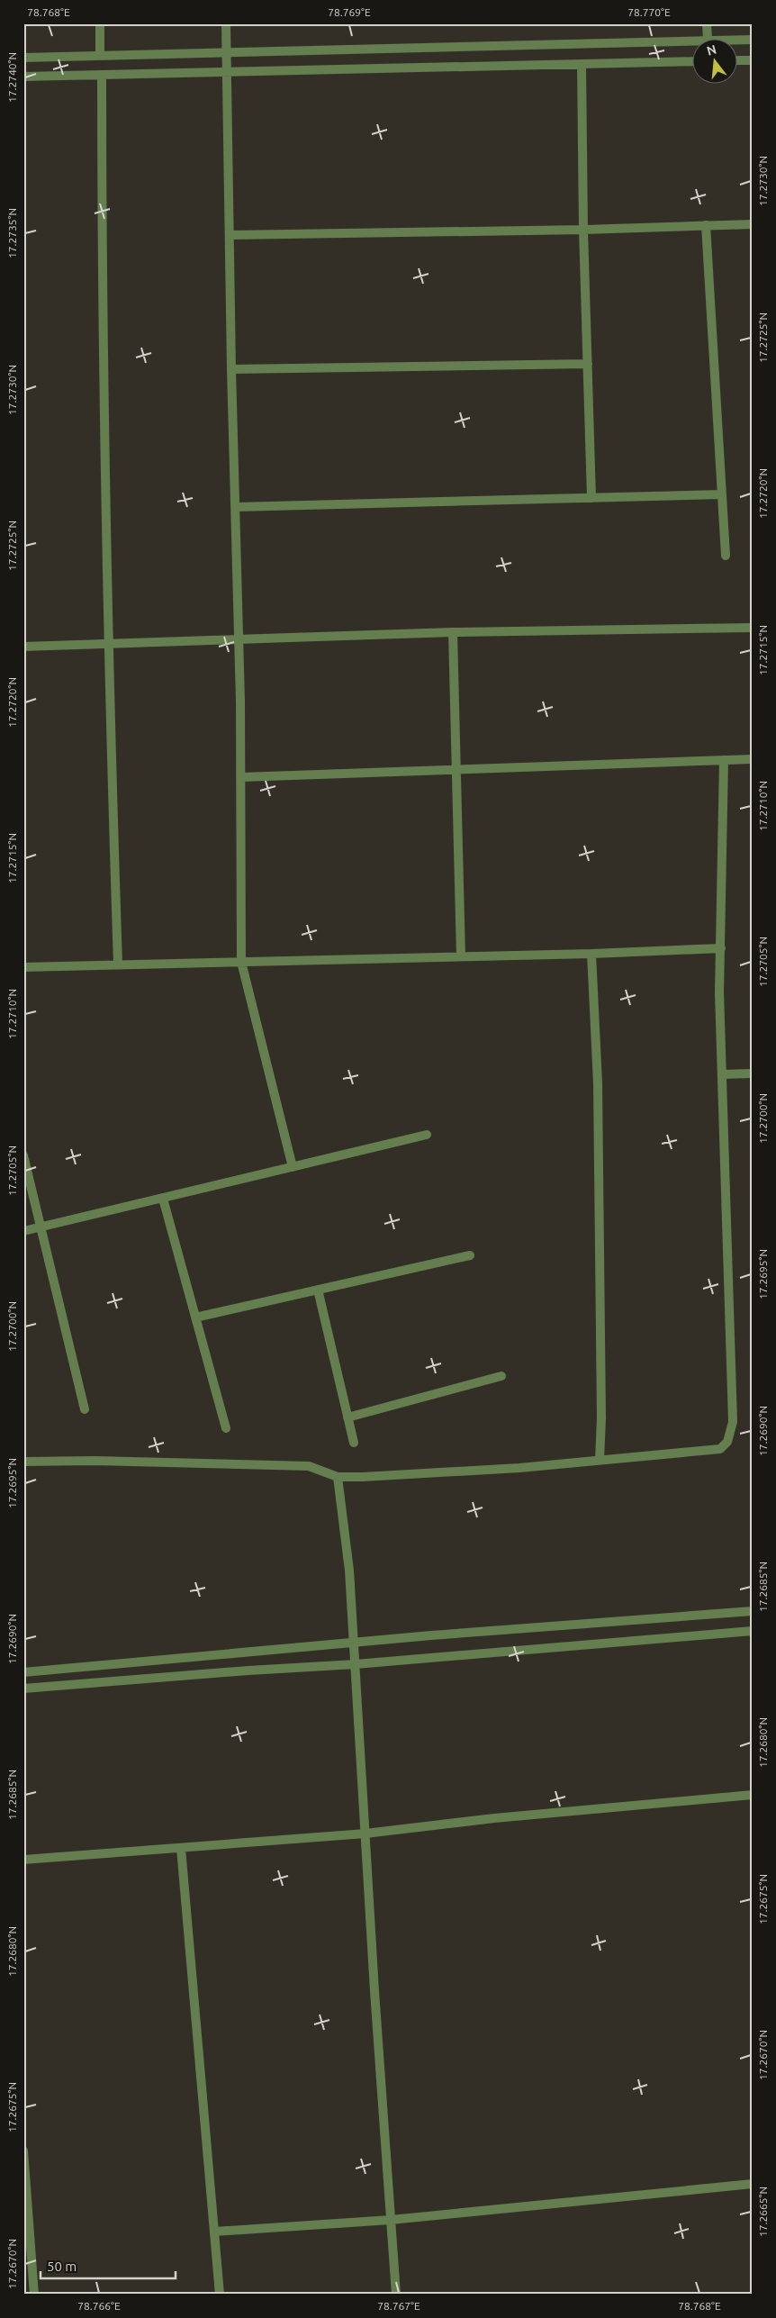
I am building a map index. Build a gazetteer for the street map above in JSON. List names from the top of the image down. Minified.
{"scale_bar":"50 m","north":"top","coordinates":["78.768°E","78.769°E","78.770°E","17.2740°N","17.2730°N","17.2735°N","17.2725°N","17.2720°N","17.2715°N","17.2710°N","17.2705°N","17.2700°N","17.2695°N","17.2690°N","17.2685°N","17.2680°N","17.2675°N","17.2670°N","17.2665°N","78.766°E","78.767°E"]}
